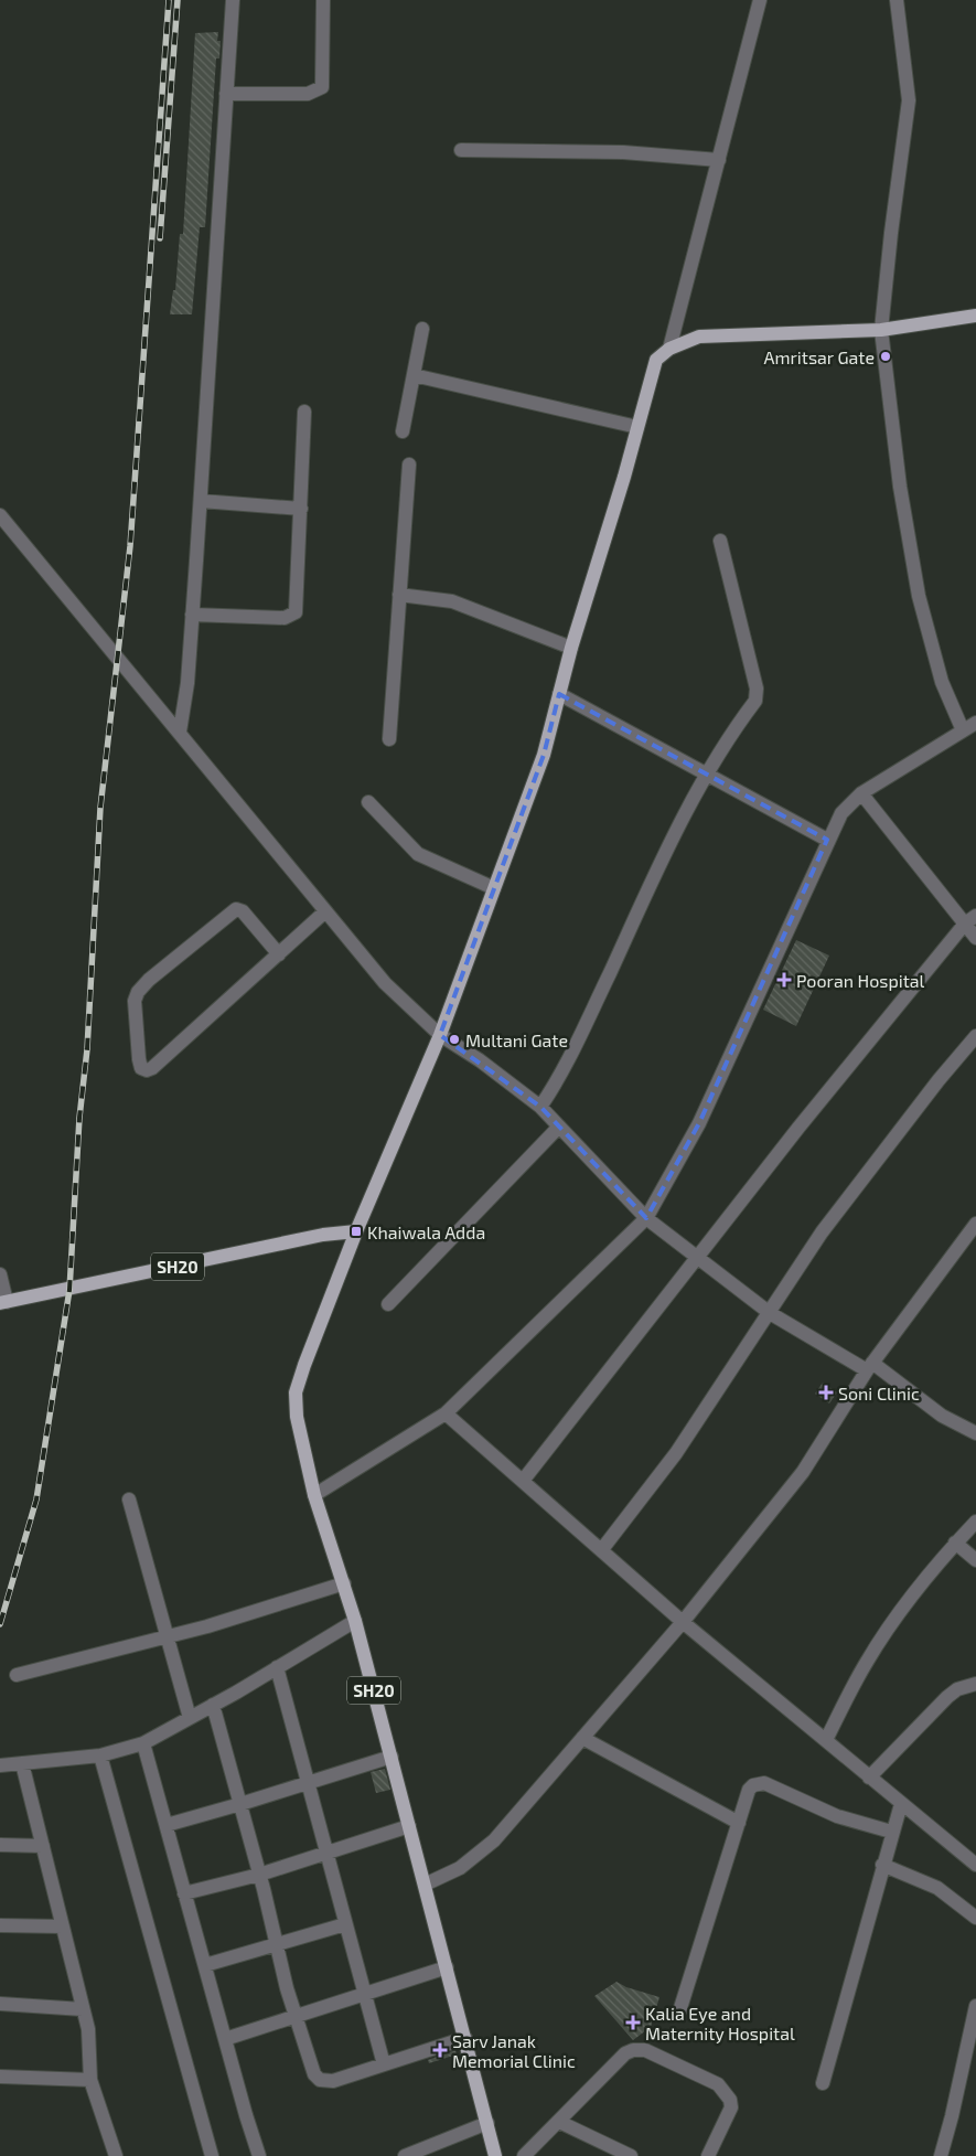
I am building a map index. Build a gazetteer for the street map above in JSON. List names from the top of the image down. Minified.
{"streets":{"main road":["SH20"]},"places":{"other":["Amritsar Gate","Multani Gate"],"health":["Pooran Hospital","Soni Clinic","Kalia Eye and Maternity Hospital","Sarv Janak Memorial Clinic"],"transit":["Khaiwala Adda"]}}
